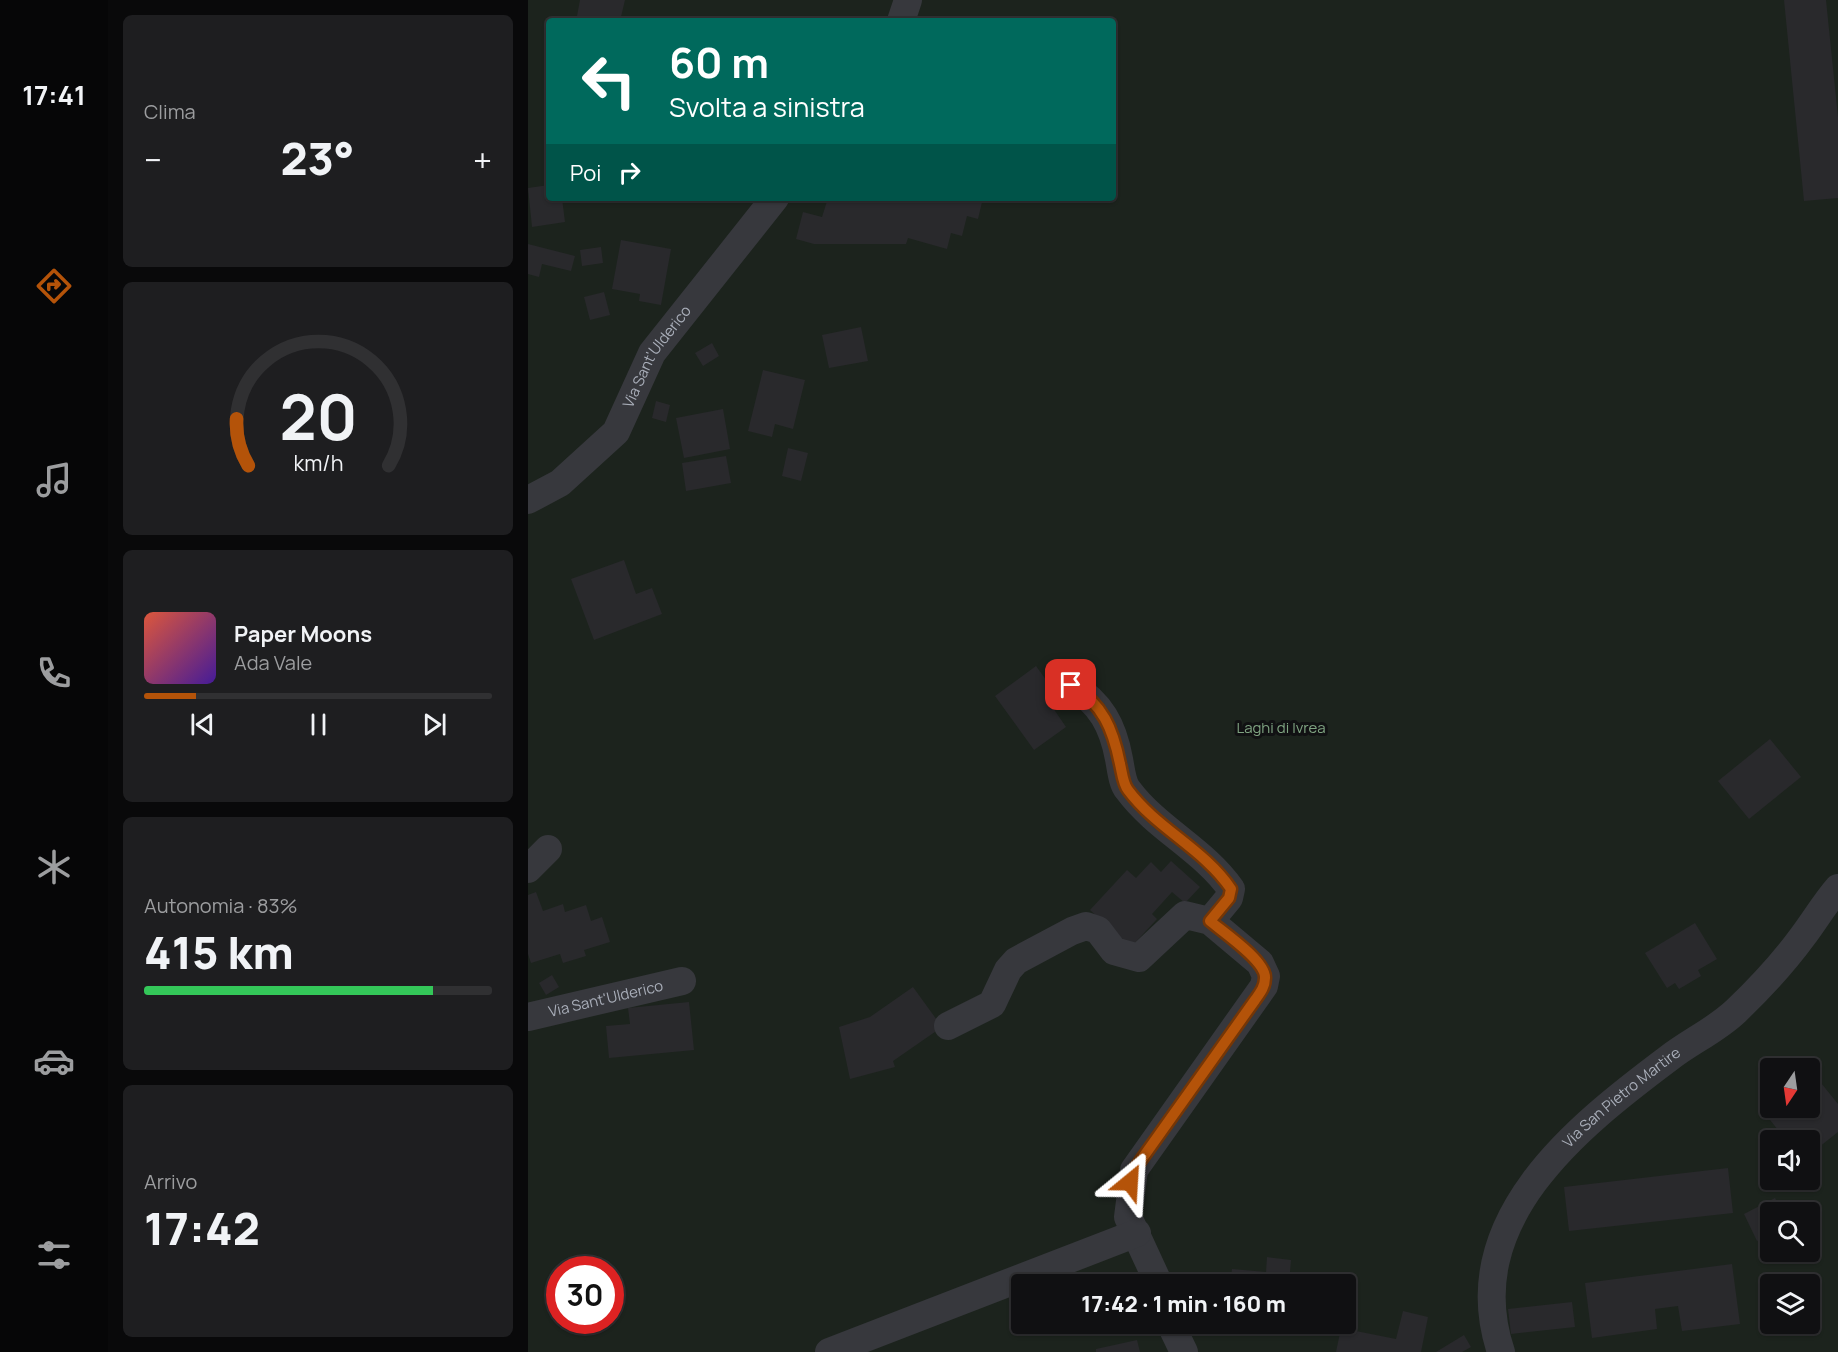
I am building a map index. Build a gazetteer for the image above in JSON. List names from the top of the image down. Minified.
{"streets":{"street":["Via Sant'Ulderico","Via San Pietro Martire"]},"parks":["Laghi di Ivrea"],"north":"bottom","page":{"tabs":"17:41","tile":["Clima",["Autonomia · 83%","415 km"],["Arrivo","17:42"]],"turn":["60 m","Svolta a sinistra"],"heat":["−","23°","+"],"then":"Poi","song":["Paper Moons","Ada Vale"],"limit":"30","trip":"17:42 · 1 min · 160 m","gauge":["20","km/h"]}}
